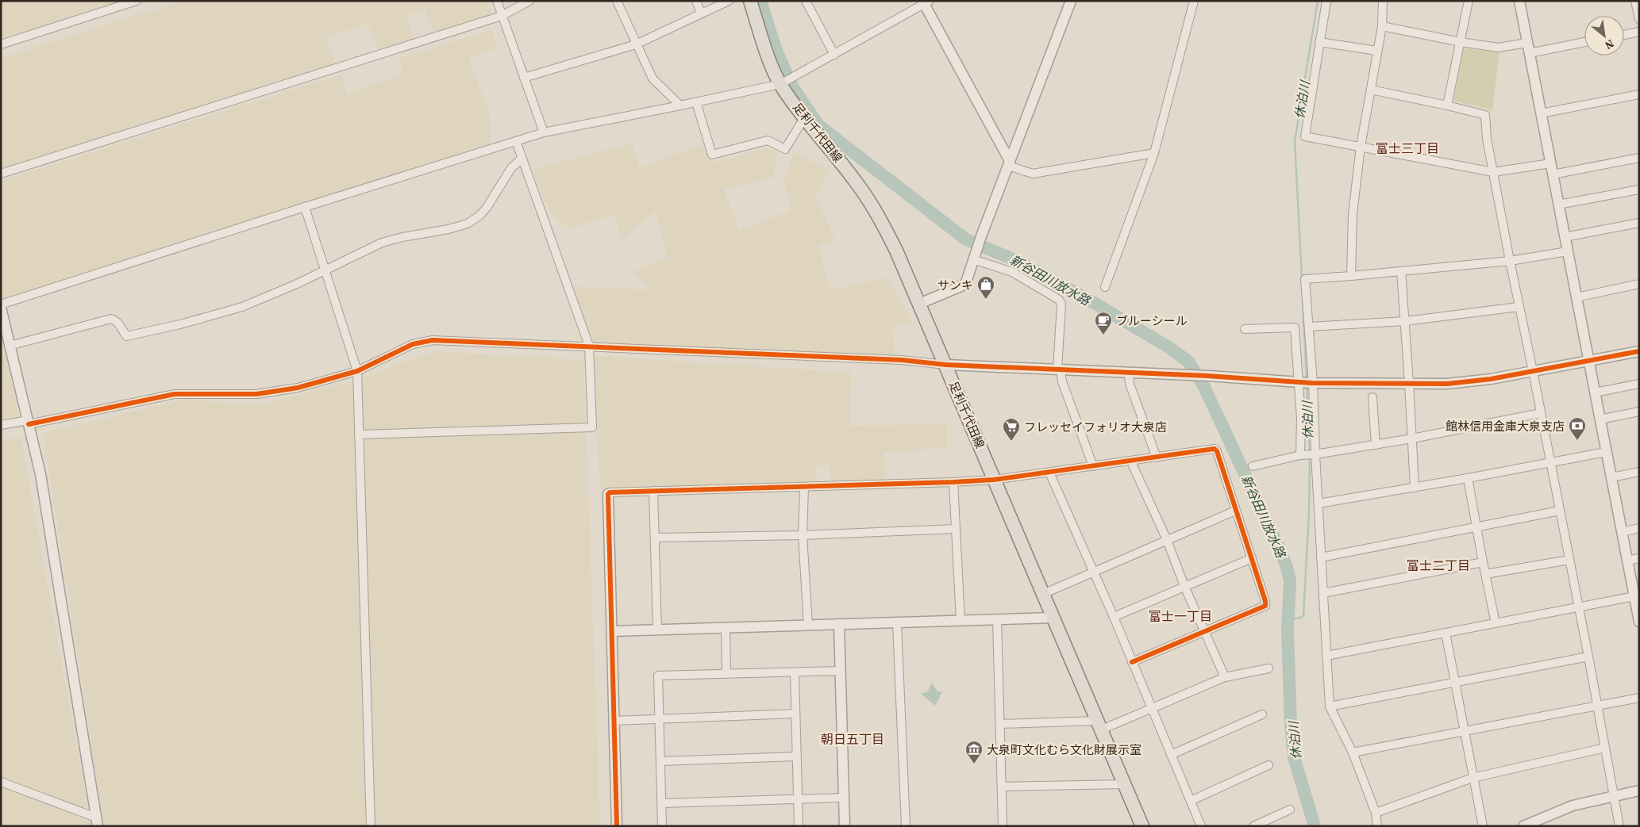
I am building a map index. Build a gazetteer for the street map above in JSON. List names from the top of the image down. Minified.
{"streets":{"main road":["足利千代田線"]},"districts":["富士三丁目","富士二丁目","富士一丁目","朝日五丁目"],"water":["休泊川","新谷田川放水路"],"places":{"shop":["サンキ"],"cafe":["ブルーシール"],"bank":["館林信用金庫大泉支店"],"supermarket":["フレッセイフォリオ大泉店"],"museum":["大泉町文化むら文化財展示室"]},"north":"bottom right"}
